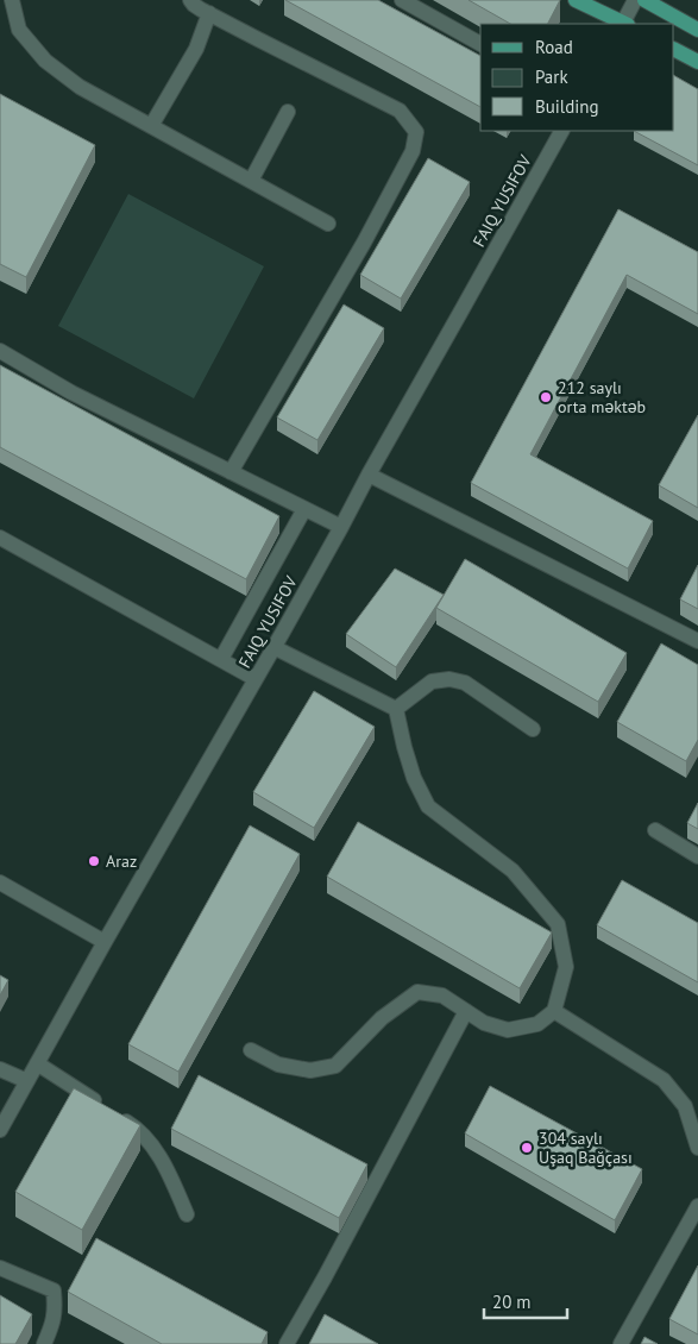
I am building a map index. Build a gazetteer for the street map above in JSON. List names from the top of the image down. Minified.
{"streets":{"street":["FAIQ YUSIFOV"]},"places":["212 saylı orta məktəb","Araz","304 saylı Uşaq Bağçası"],"legend":["Road","Park","Building"],"scale_bar":"20 m"}
